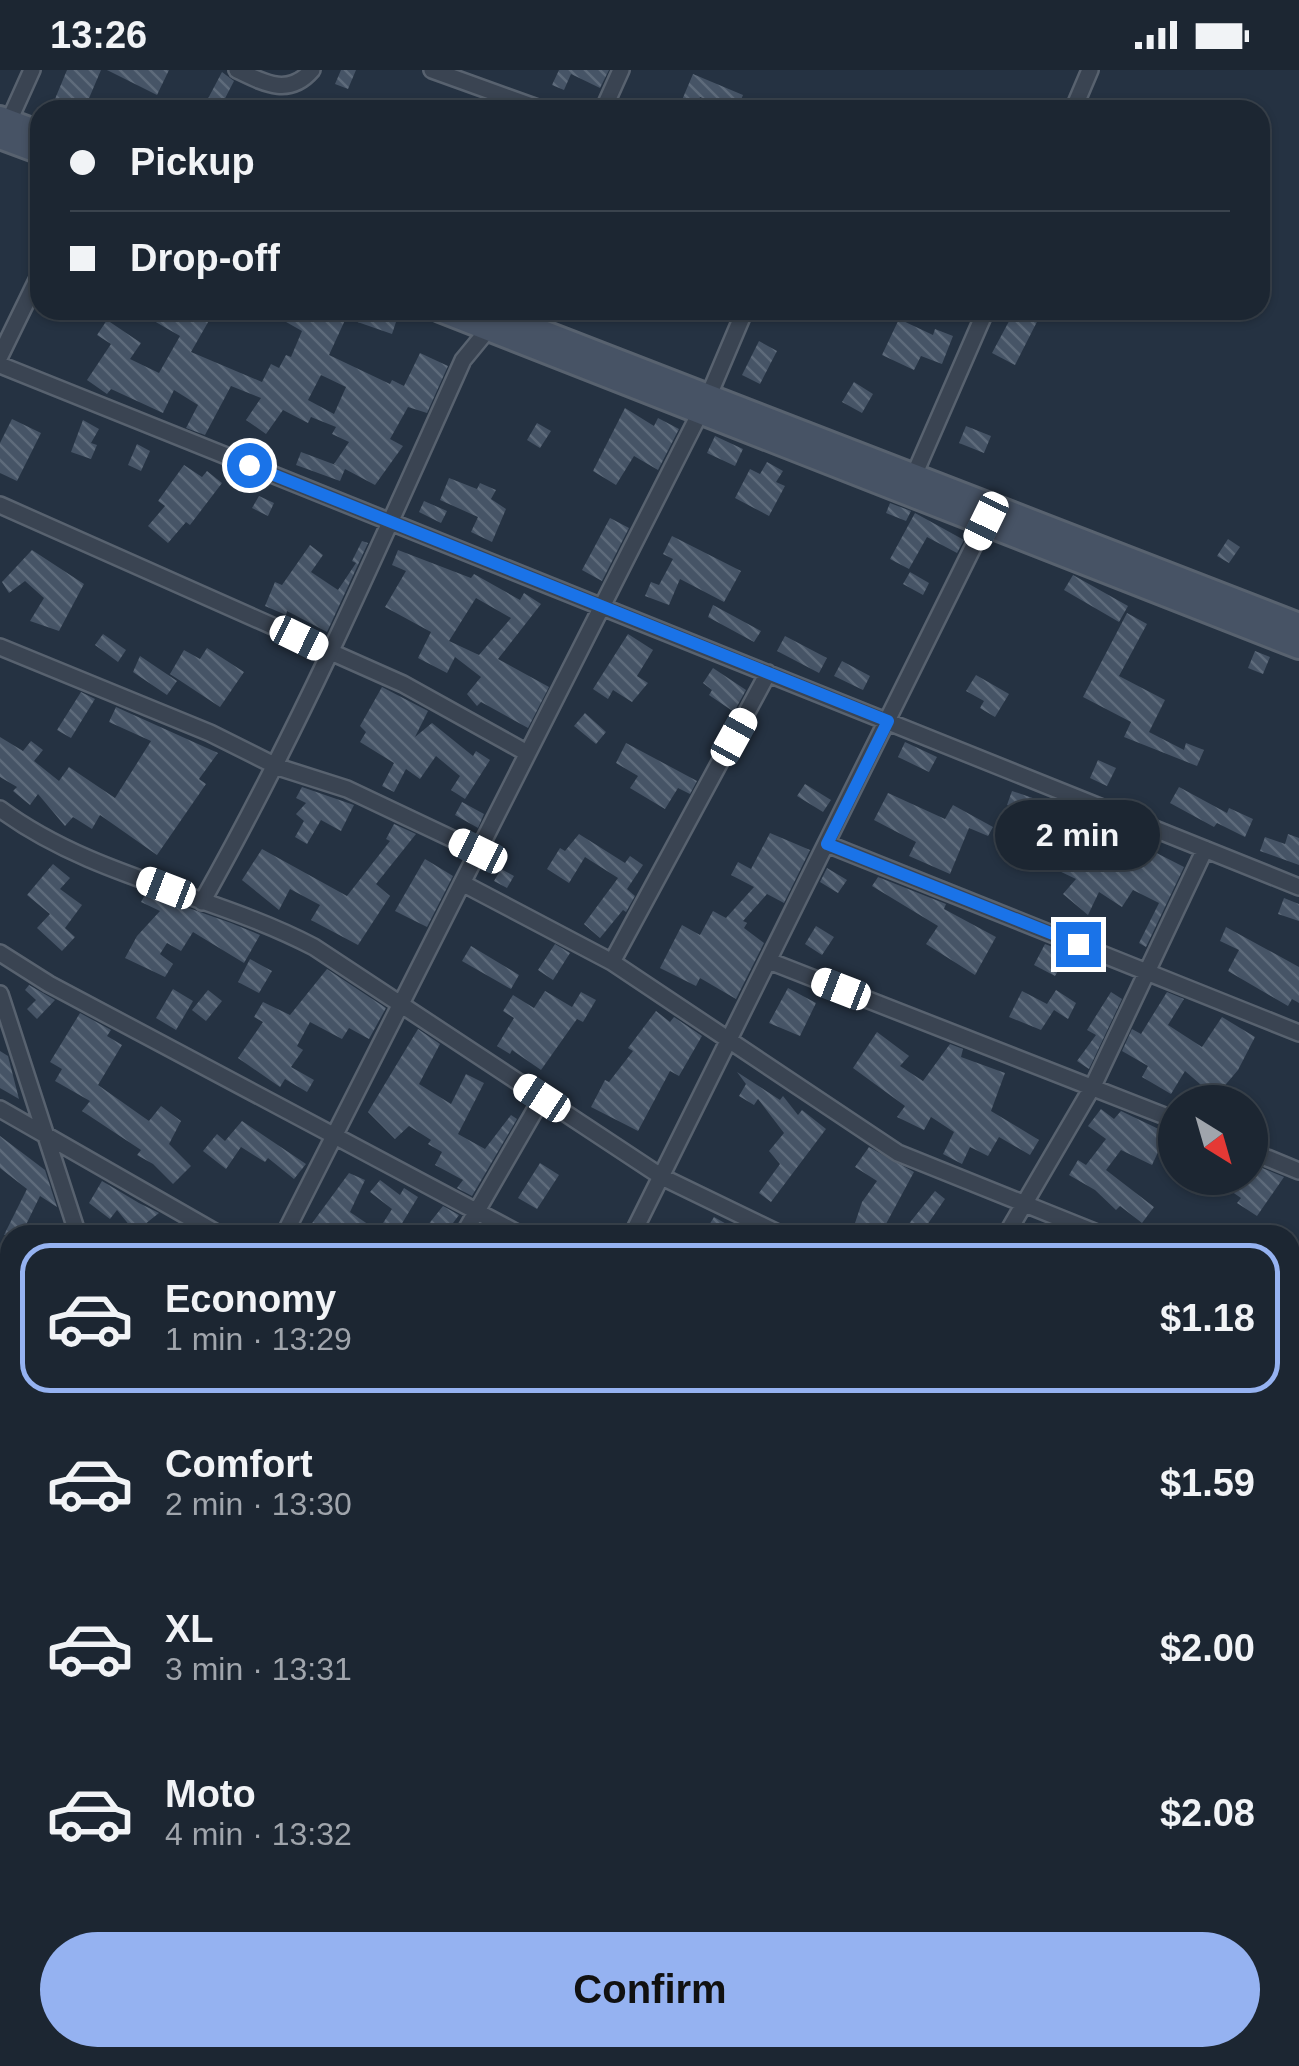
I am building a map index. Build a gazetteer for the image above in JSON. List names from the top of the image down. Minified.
{"north":"bottom right","page":{"status":"13:26","banner":["Pickup","Drop-off"],"bubble":"2 min","list":[{"name":"Economy","note":"1 min · 13:29","value":"$1.18"},{"name":"Comfort","note":"2 min · 13:30","value":"$1.59"},{"name":"XL","note":"3 min · 13:31","value":"$2.00"},{"name":"Moto","note":"4 min · 13:32","value":"$2.08"}],"buttons":"Confirm"}}
